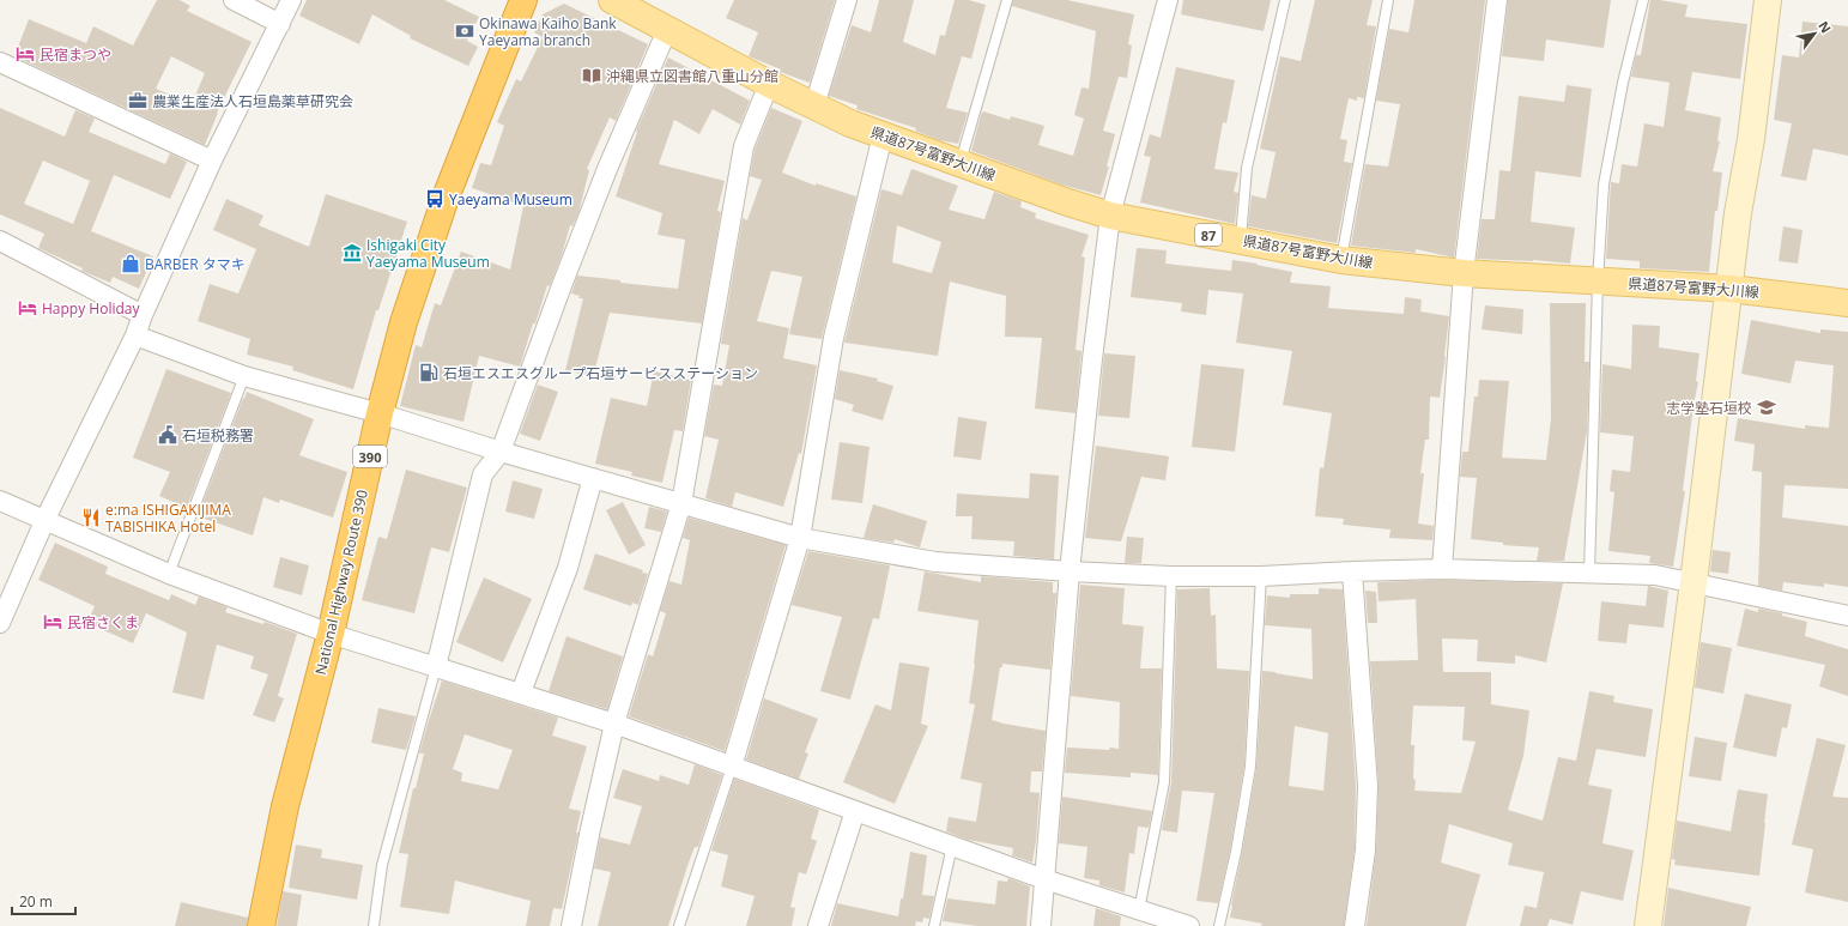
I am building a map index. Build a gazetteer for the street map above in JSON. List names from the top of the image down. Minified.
{"streets":{"highway":["390","National Highway Route 390"],"main road":["県道87号富野大川線","87"]},"places":{"bank":["Okinawa Kaiho Bank Yaeyama branch"],"hotel":["民宿まつや","Happy Holiday","民宿さくま"],"library":["沖縄県立図書館八重山分館"],"office":["農業生産法人石垣島薬草研究会"],"bus stop":["Yaeyama Museum"],"museum":["Ishigaki City Yaeyama Museum"],"shop":["BARBER タマキ"],"fuel station":["石垣エスエスグループ石垣サービスステーション"],"school or university":["志学塾石垣校"],"public building":["石垣税務署"],"restaurant":["e:ma ISHIGAKIJIMA TABISHIKA Hotel"]},"scale_bar":"20 m","north":"top right"}
